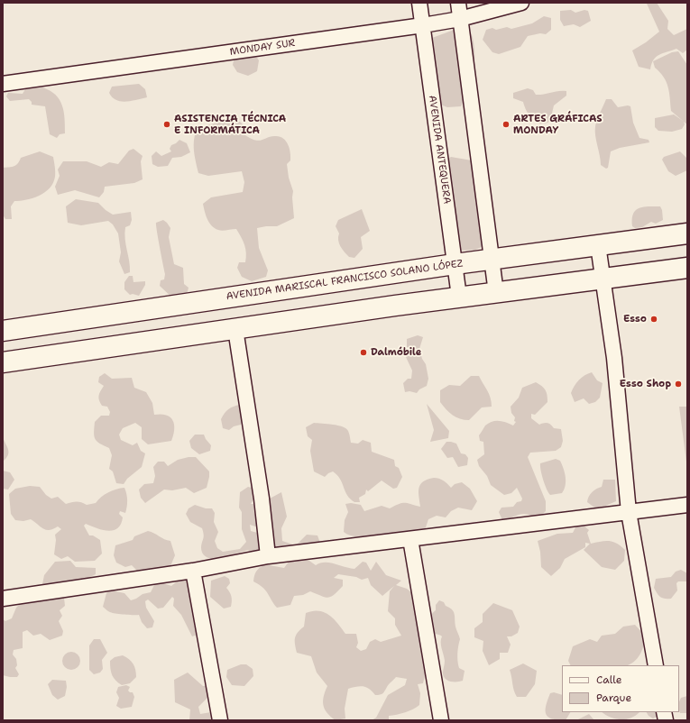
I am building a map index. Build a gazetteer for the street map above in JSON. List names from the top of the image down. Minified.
{"streets":{"main road":["AVENIDA MARISCAL FRANCISCO SOLANO LÓPEZ"],"street":["MONDAY SUR","AVENIDA ANTEQUERA"]},"crossings":[["MONDAY SUR","AVENIDA ANTEQUERA"],["AVENIDA ANTEQUERA","AVENIDA MARISCAL FRANCISCO SOLANO LÓPEZ"]],"places":["ASISTENCIA TÉCNICA E INFORMÁTICA","ARTES GRÁFICAS MONDAY","Esso","Dalmóbile","Esso Shop"],"legend":["Calle","Parque"]}
